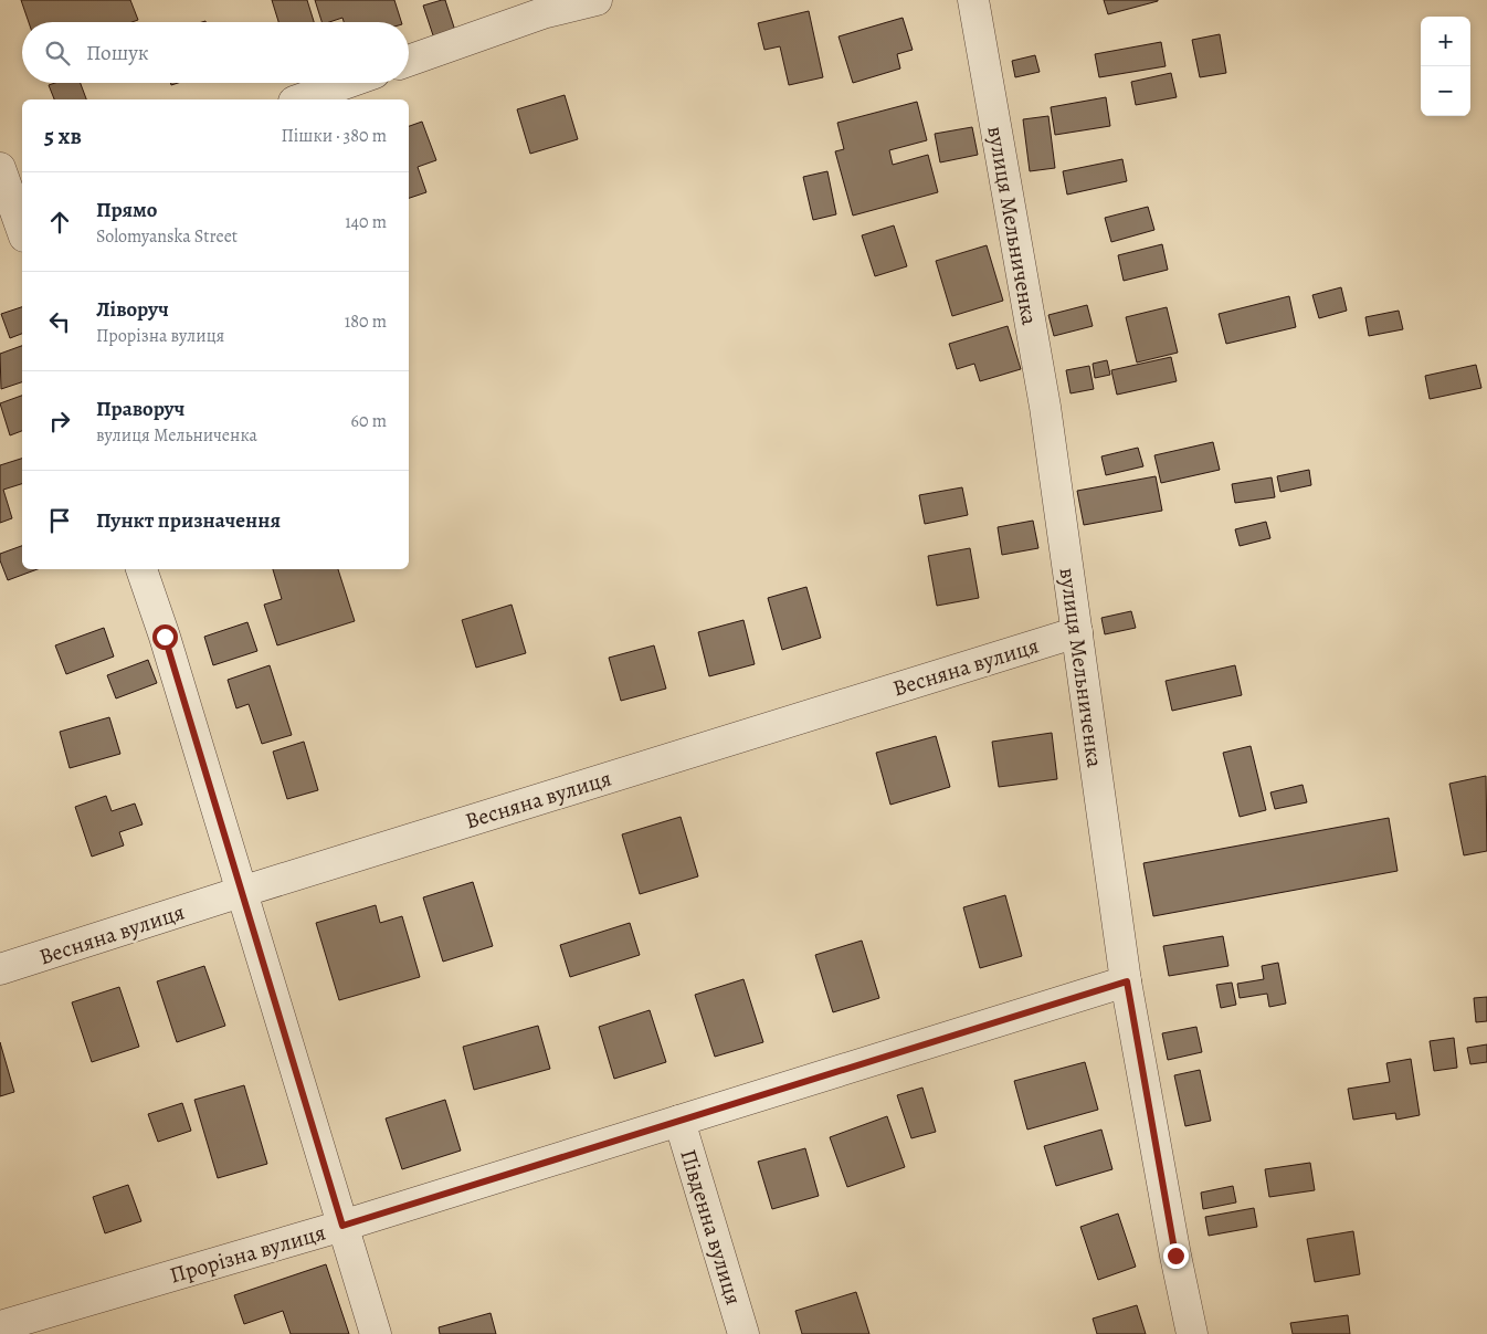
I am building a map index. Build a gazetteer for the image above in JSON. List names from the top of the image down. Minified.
{"streets":{"street":["вулиця Мельниченка","Весняна вулиця","Південна вулиця","Прорізна вулиця"]},"crossings":[["вулиця Мельниченка","Весняна вулиця"],["вулиця Мельниченка","Прорізна вулиця"],["Південна вулиця","Прорізна вулиця"]],"page":{"map_buttons":["+","−"],"search":"Пошук","heading":["5 хв","Пішки · 380 m"],"list":[["Прямо","Solomyanska Street","140 m"],["Ліворуч","Прорізна вулиця","180 m"],["Праворуч","вулиця Мельниченка","60 m"],"Пункт призначення"]}}
